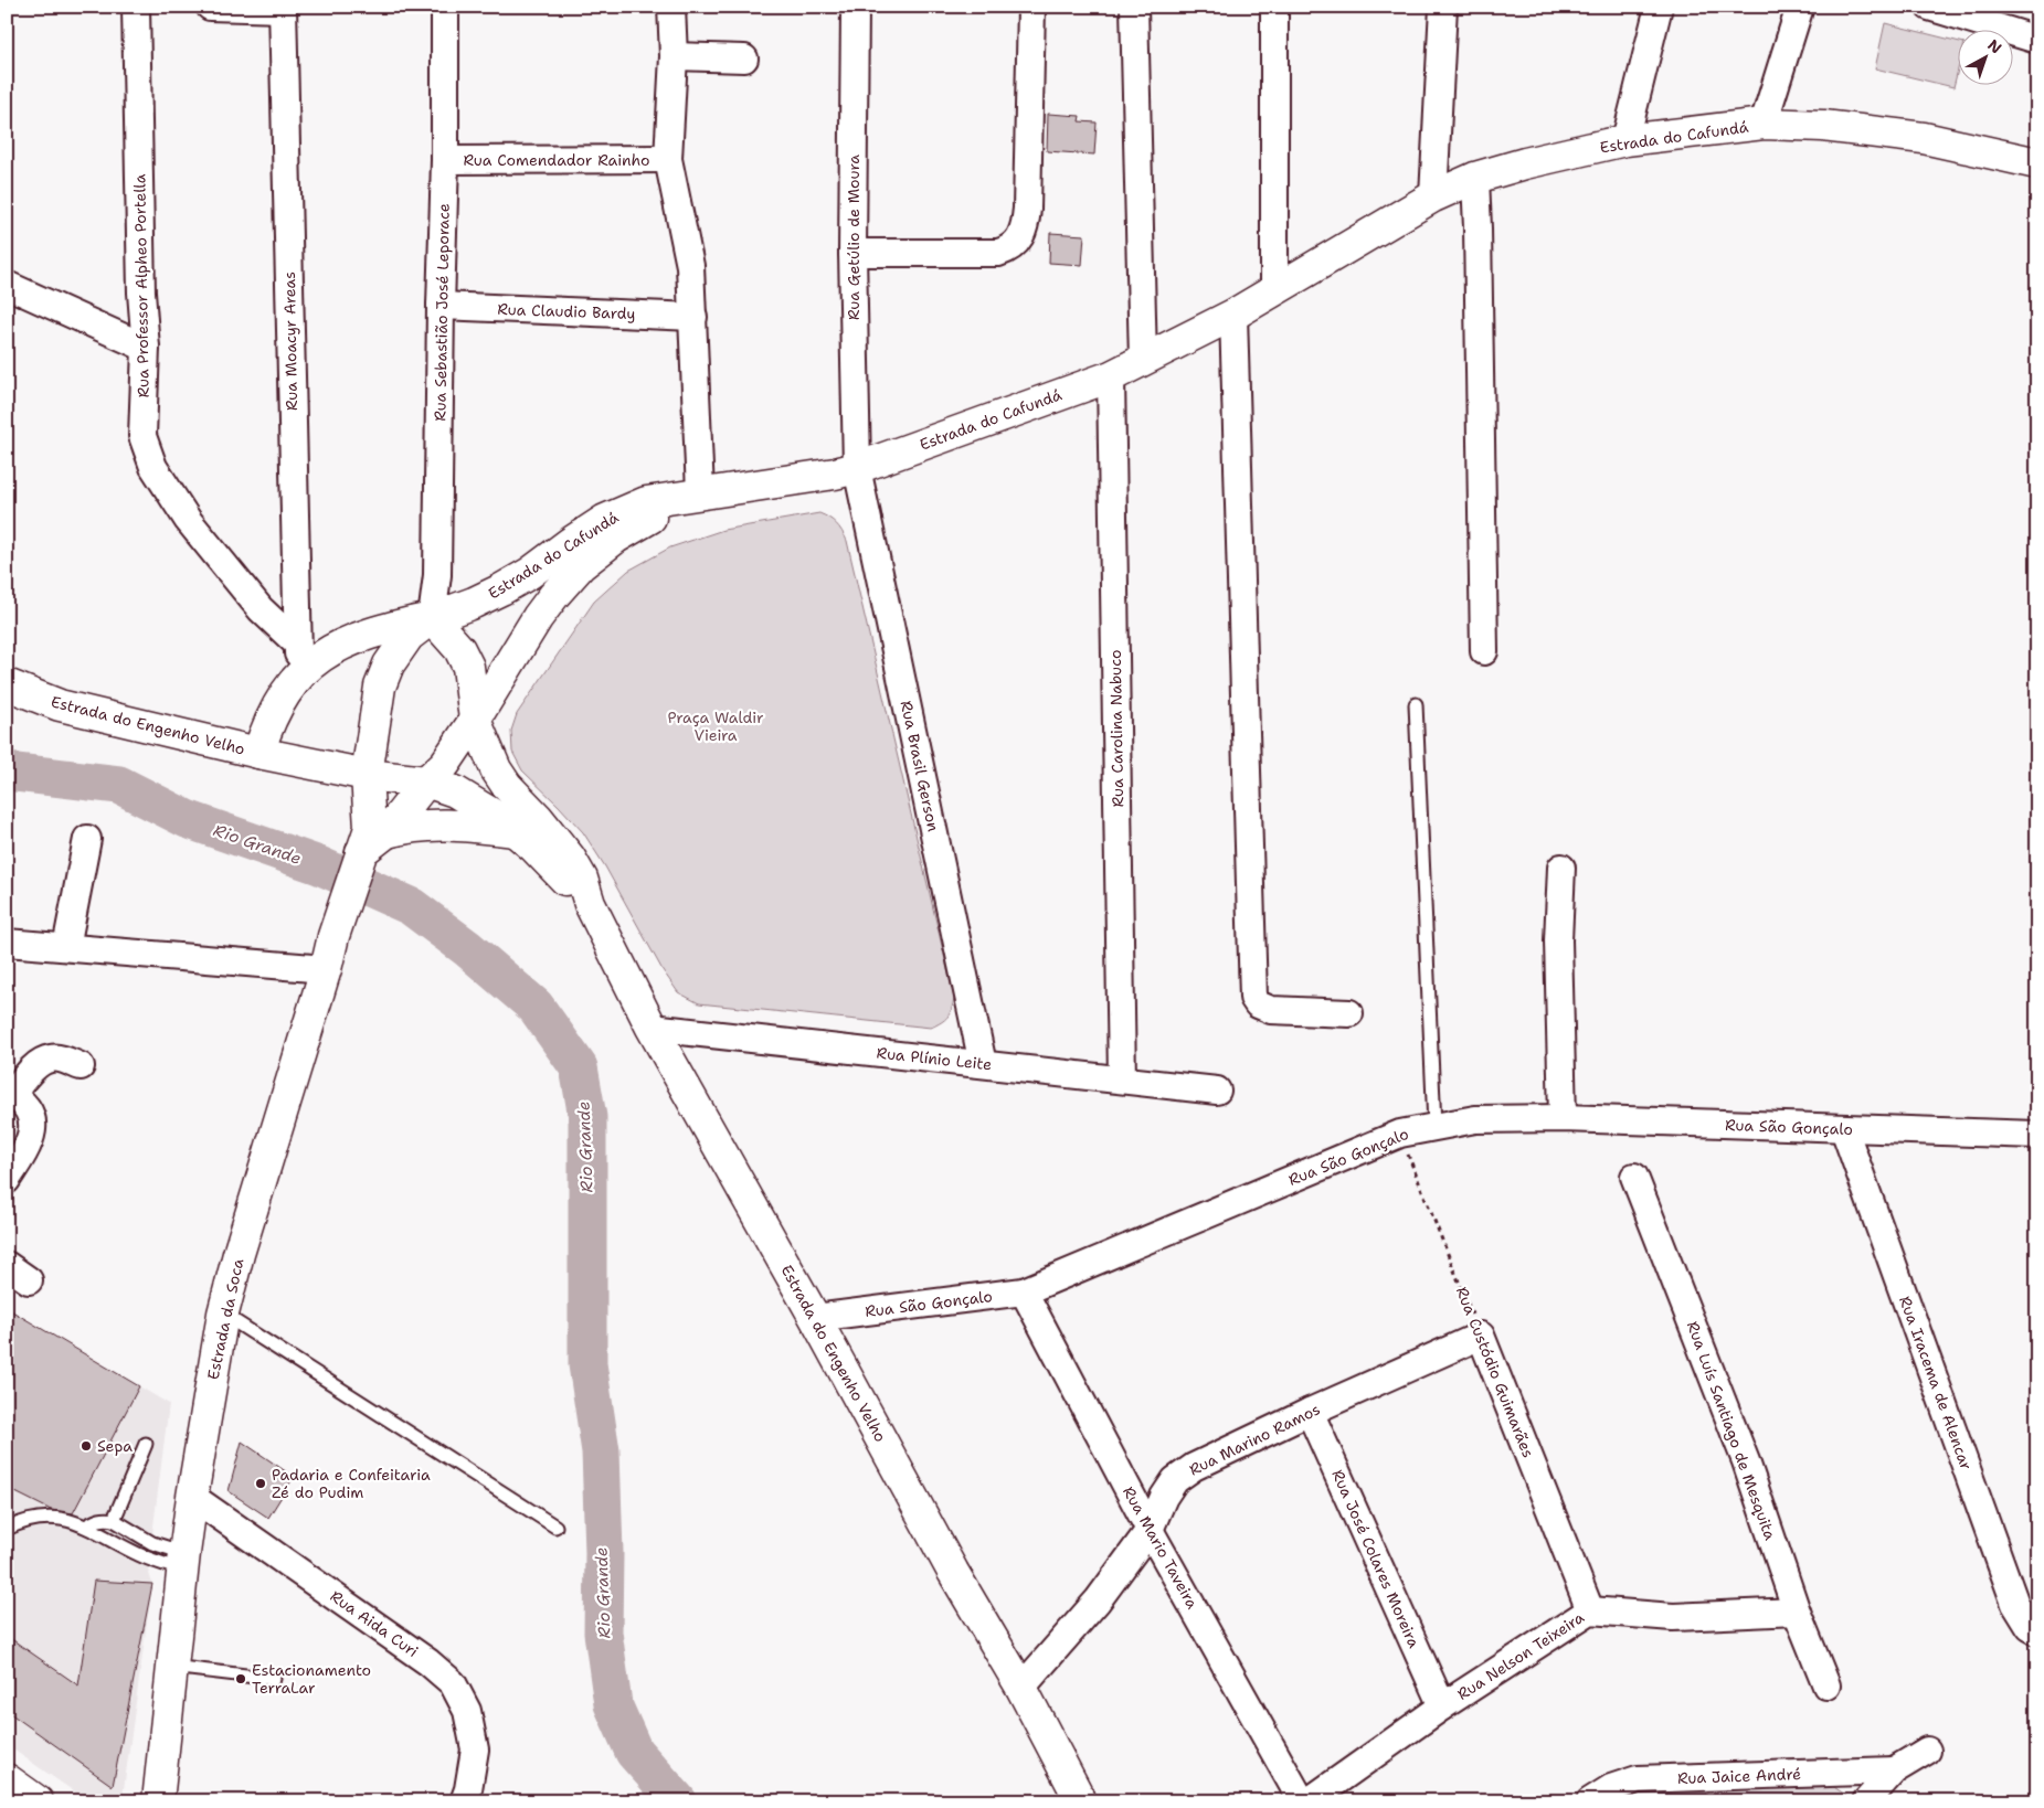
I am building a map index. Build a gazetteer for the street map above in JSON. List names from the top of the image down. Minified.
{"streets":{"street":["Estrada do Cafundá","Rua Comendador Rainho","Rua Getúlio de Moura","Rua Professor Alpheo Portella","Rua Claudio Bardy","Rua Sebastião José Leporace","Rua Moacyr Areas","Estrada do Engenho Velho","Rua Carolina Nabuco","Rua Brasil Gerson","Rua Plínio Leite","Rua São Gonçalo","Estrada da Soca","Rua Custódio Guimarães","Rua Iracema de Alencar","Rua Luís Santiago de Mesquita","Rua Marino Ramos","Rua Mario Taveira","Rua José Colares Moreira","Rua Aida Curi","Rua Nelson Teixeira","Rua Jaice André"]},"crossings":[["Estrada do Cafundá","Rua Getúlio de Moura"],["Estrada do Cafundá","Rua Sebastião José Leporace"],["Estrada do Cafundá","Estrada do Engenho Velho"],["Estrada do Cafundá","Rua Carolina Nabuco"],["Estrada do Cafundá","Rua Brasil Gerson"],["Estrada do Cafundá","Estrada da Soca"],["Rua Comendador Rainho","Rua Sebastião José Leporace"],["Rua Getúlio de Moura","Rua Brasil Gerson"],["Rua Professor Alpheo Portella","Rua Moacyr Areas"],["Rua Claudio Bardy","Rua Sebastião José Leporace"],["Rua Sebastião José Leporace","Estrada do Engenho Velho"],["Rua Moacyr Areas","Estrada do Engenho Velho"],["Estrada do Engenho Velho","Rua Plínio Leite"],["Estrada do Engenho Velho","Rua São Gonçalo"],["Estrada do Engenho Velho","Estrada da Soca"],["Estrada do Engenho Velho","Rua Marino Ramos"],["Rua Carolina Nabuco","Rua Plínio Leite"],["Rua Brasil Gerson","Rua Plínio Leite"],["Rua São Gonçalo","Rua Custódio Guimarães"],["Rua São Gonçalo","Rua Iracema de Alencar"],["Rua São Gonçalo","Rua Mario Taveira"],["Estrada da Soca","Rua Aida Curi"],["Rua Custódio Guimarães","Rua Marino Ramos"],["Rua Custódio Guimarães","Rua Nelson Teixeira"],["Rua Luís Santiago de Mesquita","Rua Nelson Teixeira"],["Rua Marino Ramos","Rua Mario Taveira"],["Rua Marino Ramos","Rua José Colares Moreira"],["Rua José Colares Moreira","Rua Nelson Teixeira"]],"water":["Rio Grande"],"parks":["Praça Waldir Vieira"],"places":["Sepa","Padaria e Confeitaria Zé do Pudim","Estacionamento TerraLar"],"north":"top right"}
